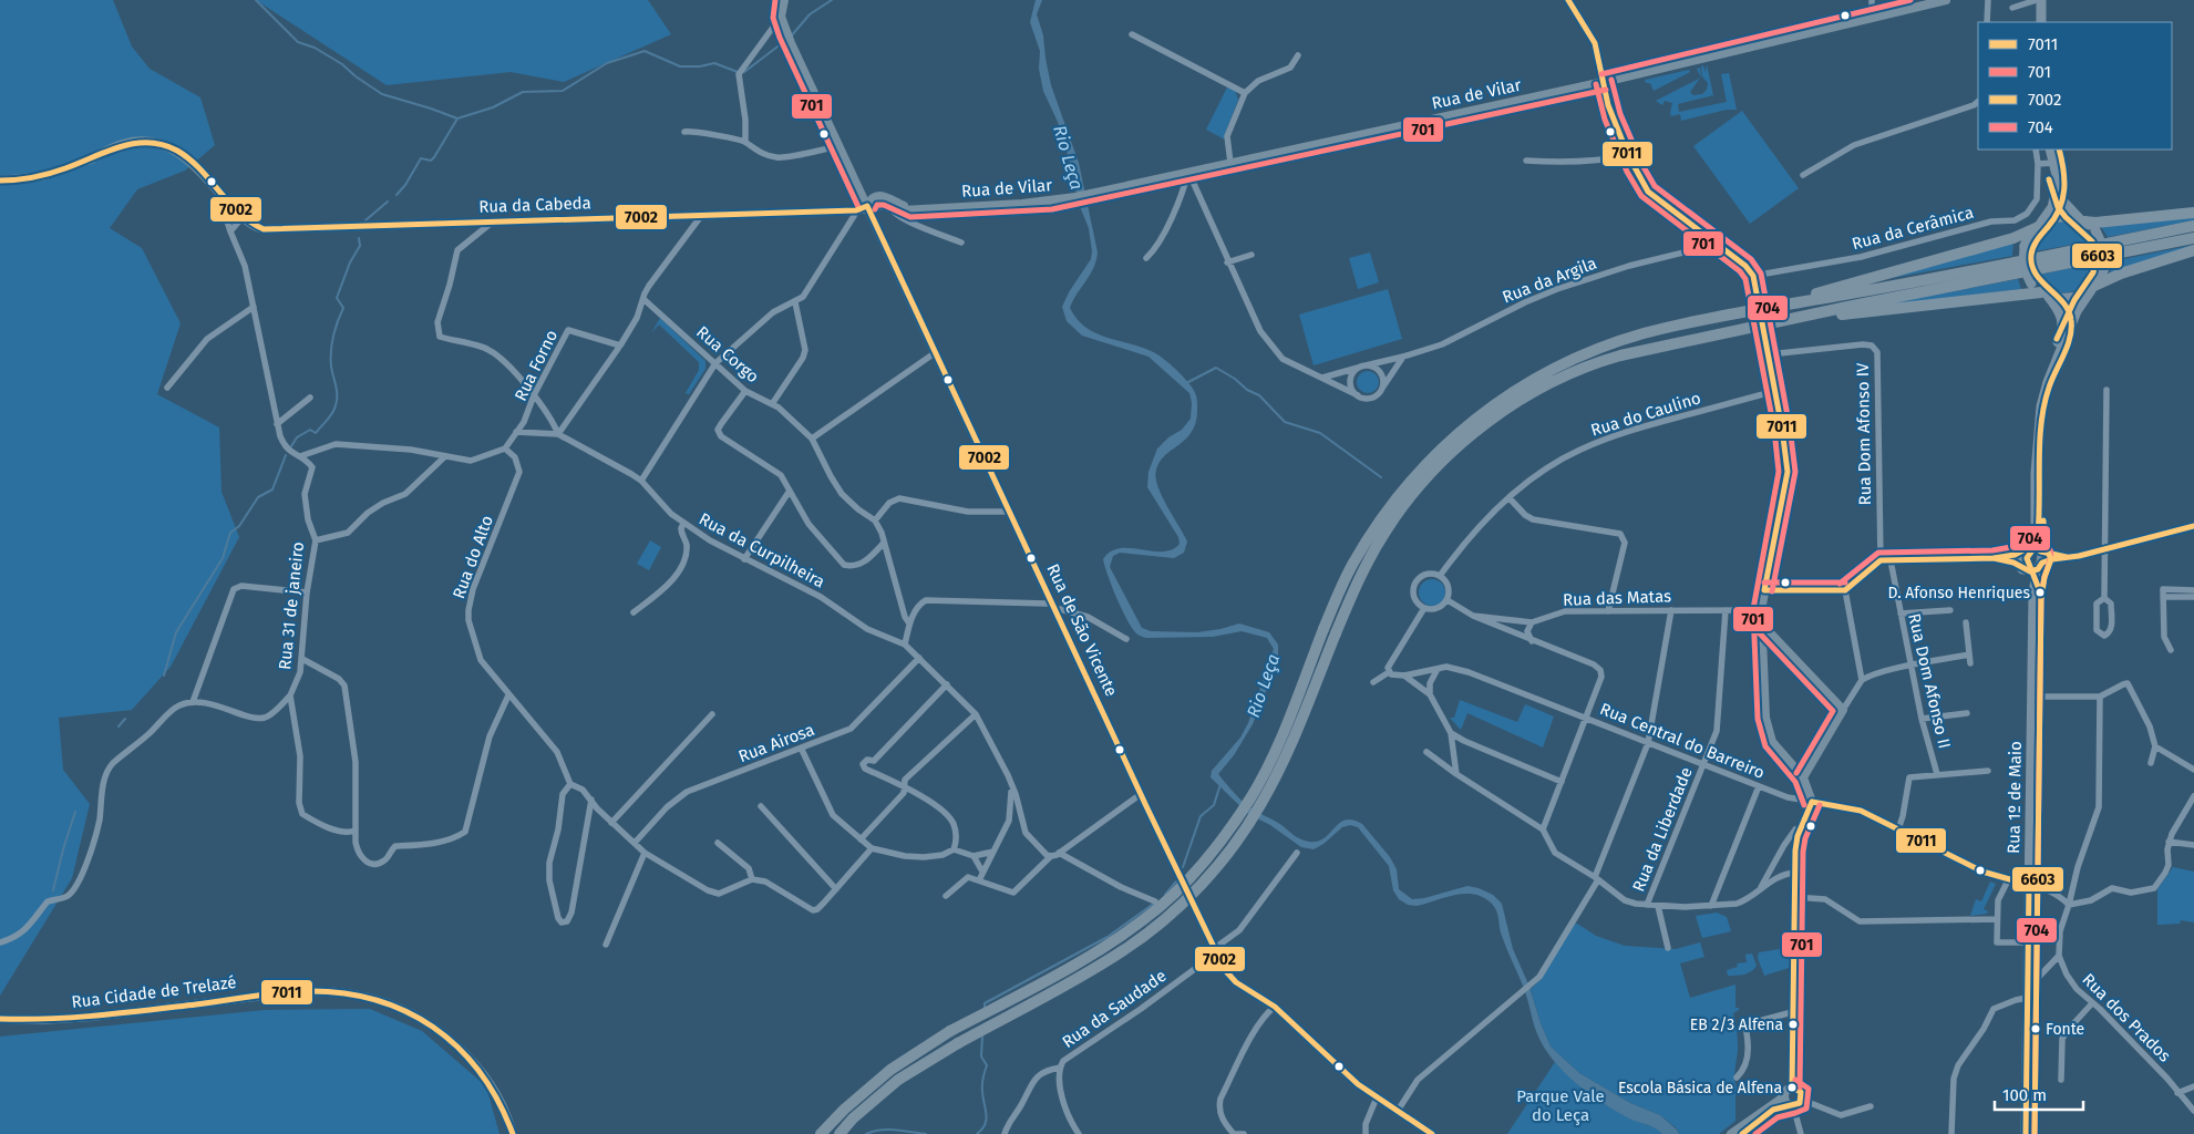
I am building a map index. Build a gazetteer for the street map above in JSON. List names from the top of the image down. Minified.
{"streets":{"main road":["Rua 1º de Maio"],"street":["Rua de Vilar","Rua da Cabeda","Rua da Cerâmica","Rua da Argila","Rua Corgo","Rua Forno","Rua do Caulino","Rua Dom Afonso IV","Rua da Curpilheira","Rua do Alto","Rua das Matas","Rua 31 de janeiro","Rua de São Vicente","Rua Dom Afonso II","Rua Central do Barreiro","Rua Airosa","Rua da Liberdade","Rua Cidade de Trelazé","Rua da Saudade","Rua dos Prados"]},"crossings":[["Rua de Vilar","Rua da Cabeda"],["Rua de Vilar","Rua de São Vicente"],["Rua da Cabeda","Rua 31 de janeiro"],["Rua da Cabeda","Rua de São Vicente"],["Rua Forno","Rua do Alto"],["Rua do Caulino","Rua das Matas"],["Rua das Matas","Rua da Liberdade"],["Rua de São Vicente","Rua da Saudade"],["Rua Central do Barreiro","Rua 1º de Maio"],["Rua Central do Barreiro","Rua da Liberdade"],["Rua Central do Barreiro","Rua dos Prados"]],"water":["Rio Leça"],"parks":["Parque Vale do Leça"],"places":["D. Afonso Henriques","EB 2/3 Alfena","Fonte","Escola Básica de Alfena"],"lines":["transit line 7011","transit line 701","transit line 704","transit line 7002","transit line 6603"],"legend":["7011","701","7002","704"],"scale_bar":"100 m"}
